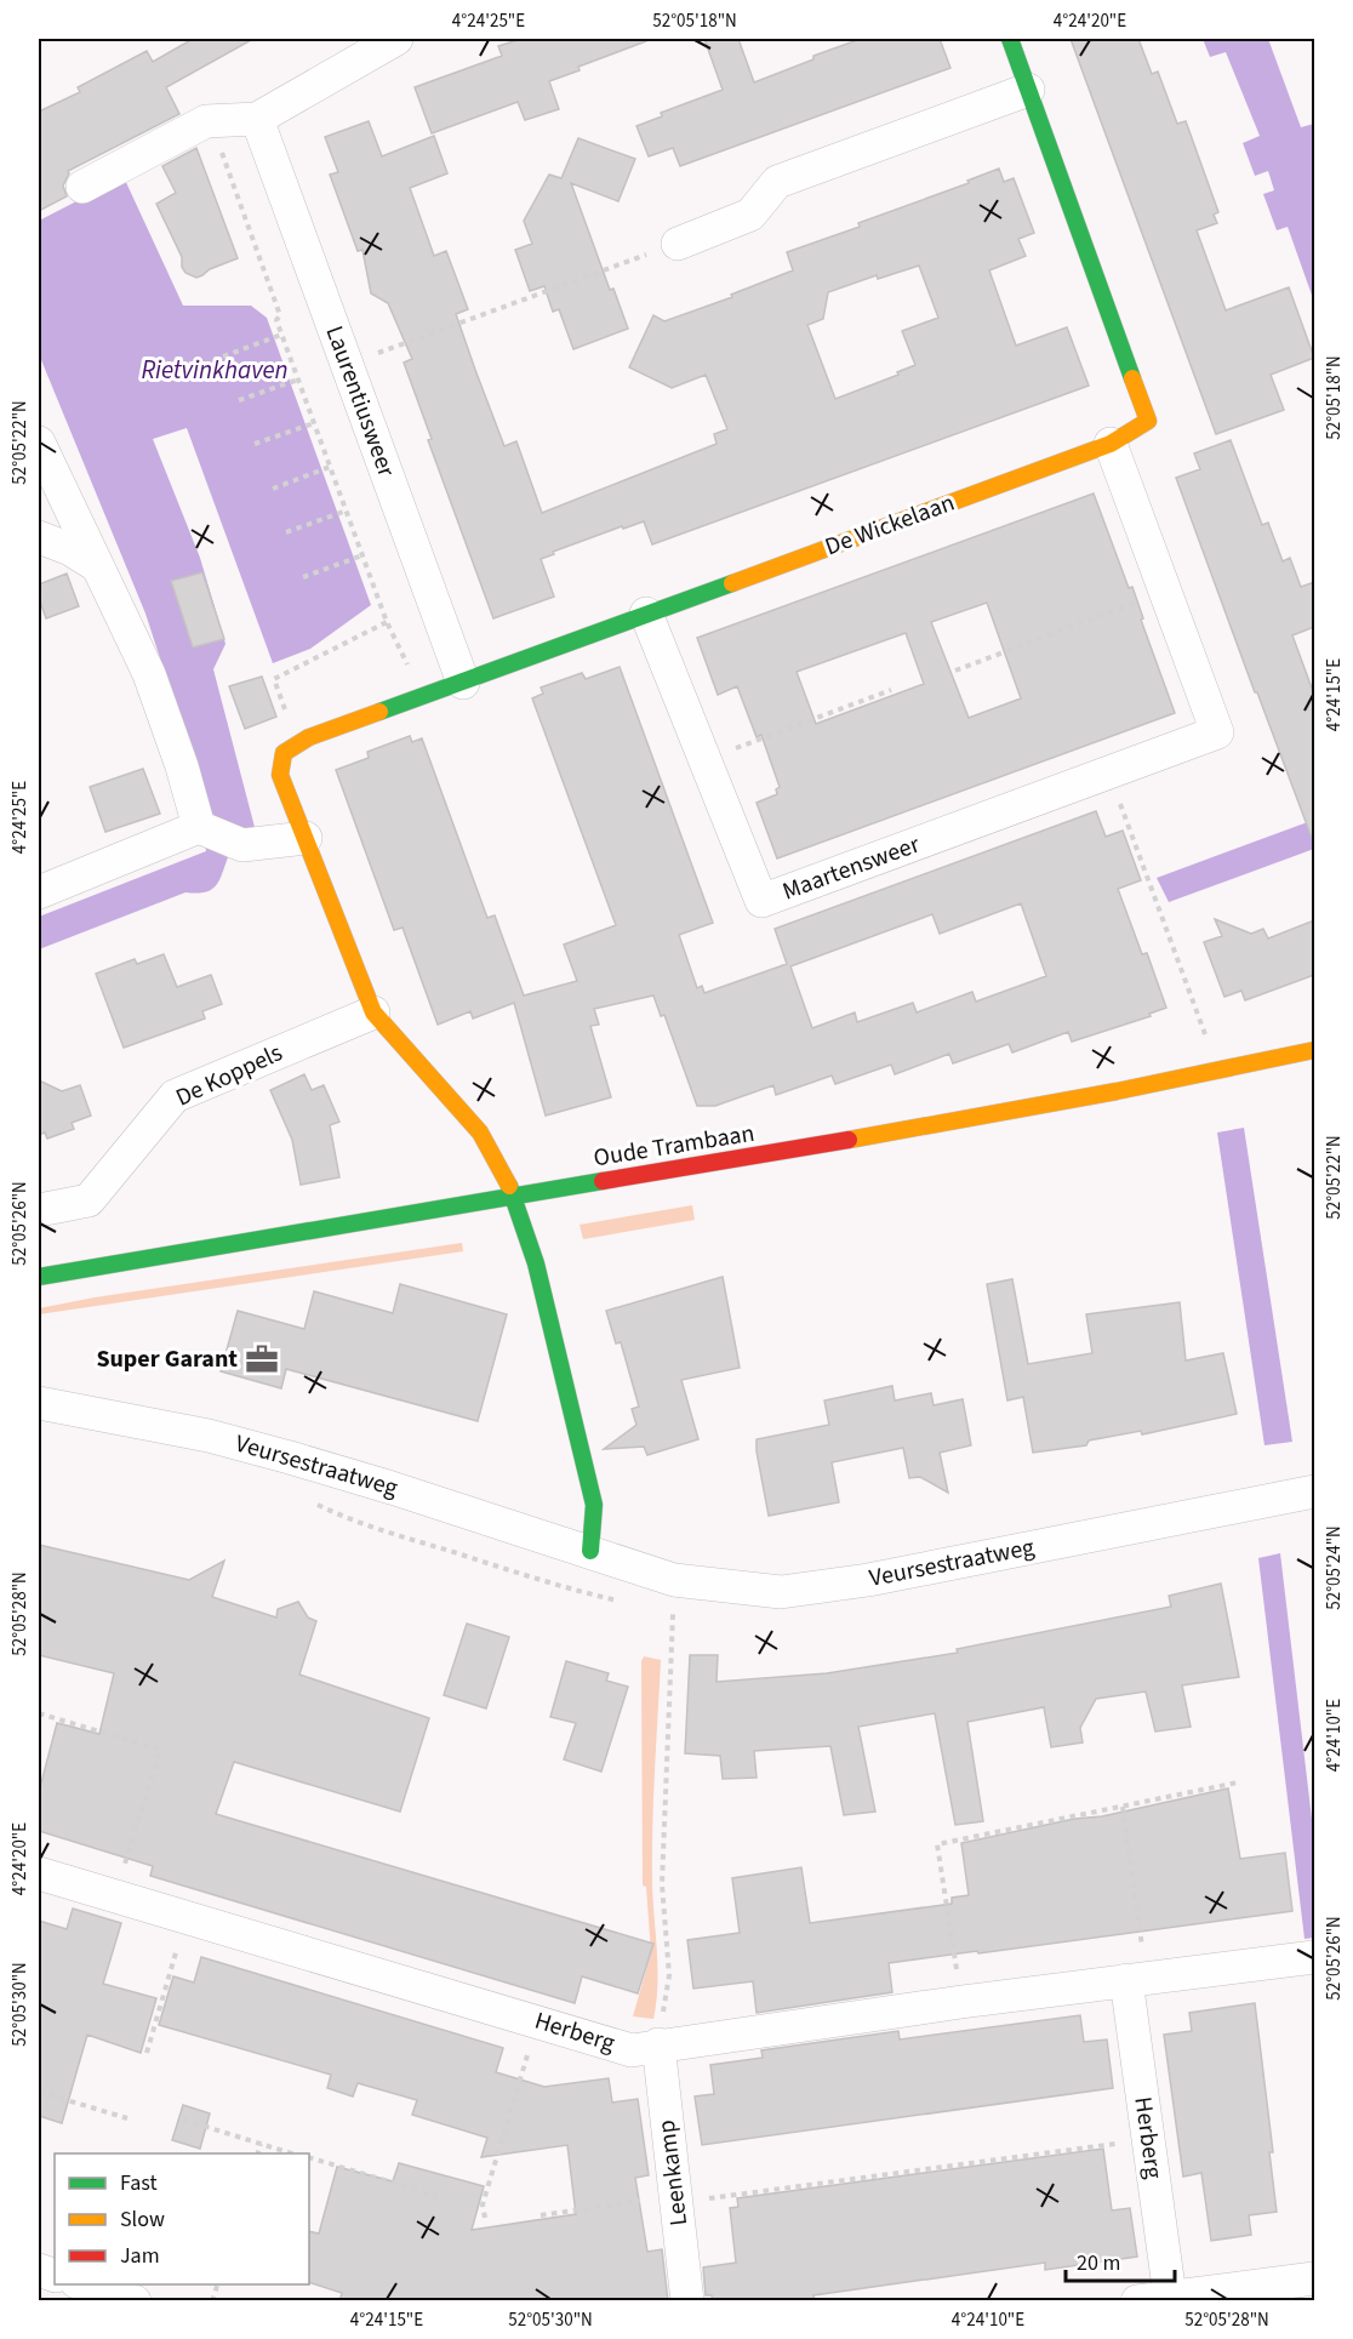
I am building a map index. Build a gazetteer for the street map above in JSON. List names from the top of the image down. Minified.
{"streets":{"street":["Laurentiusweer","De Wickelaan","Maartensweer","De Koppels","Oude Trambaan","Veursestraatweg","Herberg","Leenkamp"]},"crossings":[["Laurentiusweer","De Wickelaan"],["De Wickelaan","Maartensweer"],["Herberg","Leenkamp"]],"water":["Rietvinkhaven"],"places":{"office":["Super Garant"]},"legend":["Fast","Slow","Jam"],"scale_bar":"20 m","coordinates":["4°24'25\"E","52°05'18\"N","4°24'20\"E","52°05'22\"N","4°24'15\"E","52°05'26\"N","52°05'24\"N","52°05'28\"N","4°24'10\"E","52°05'30\"N"]}
